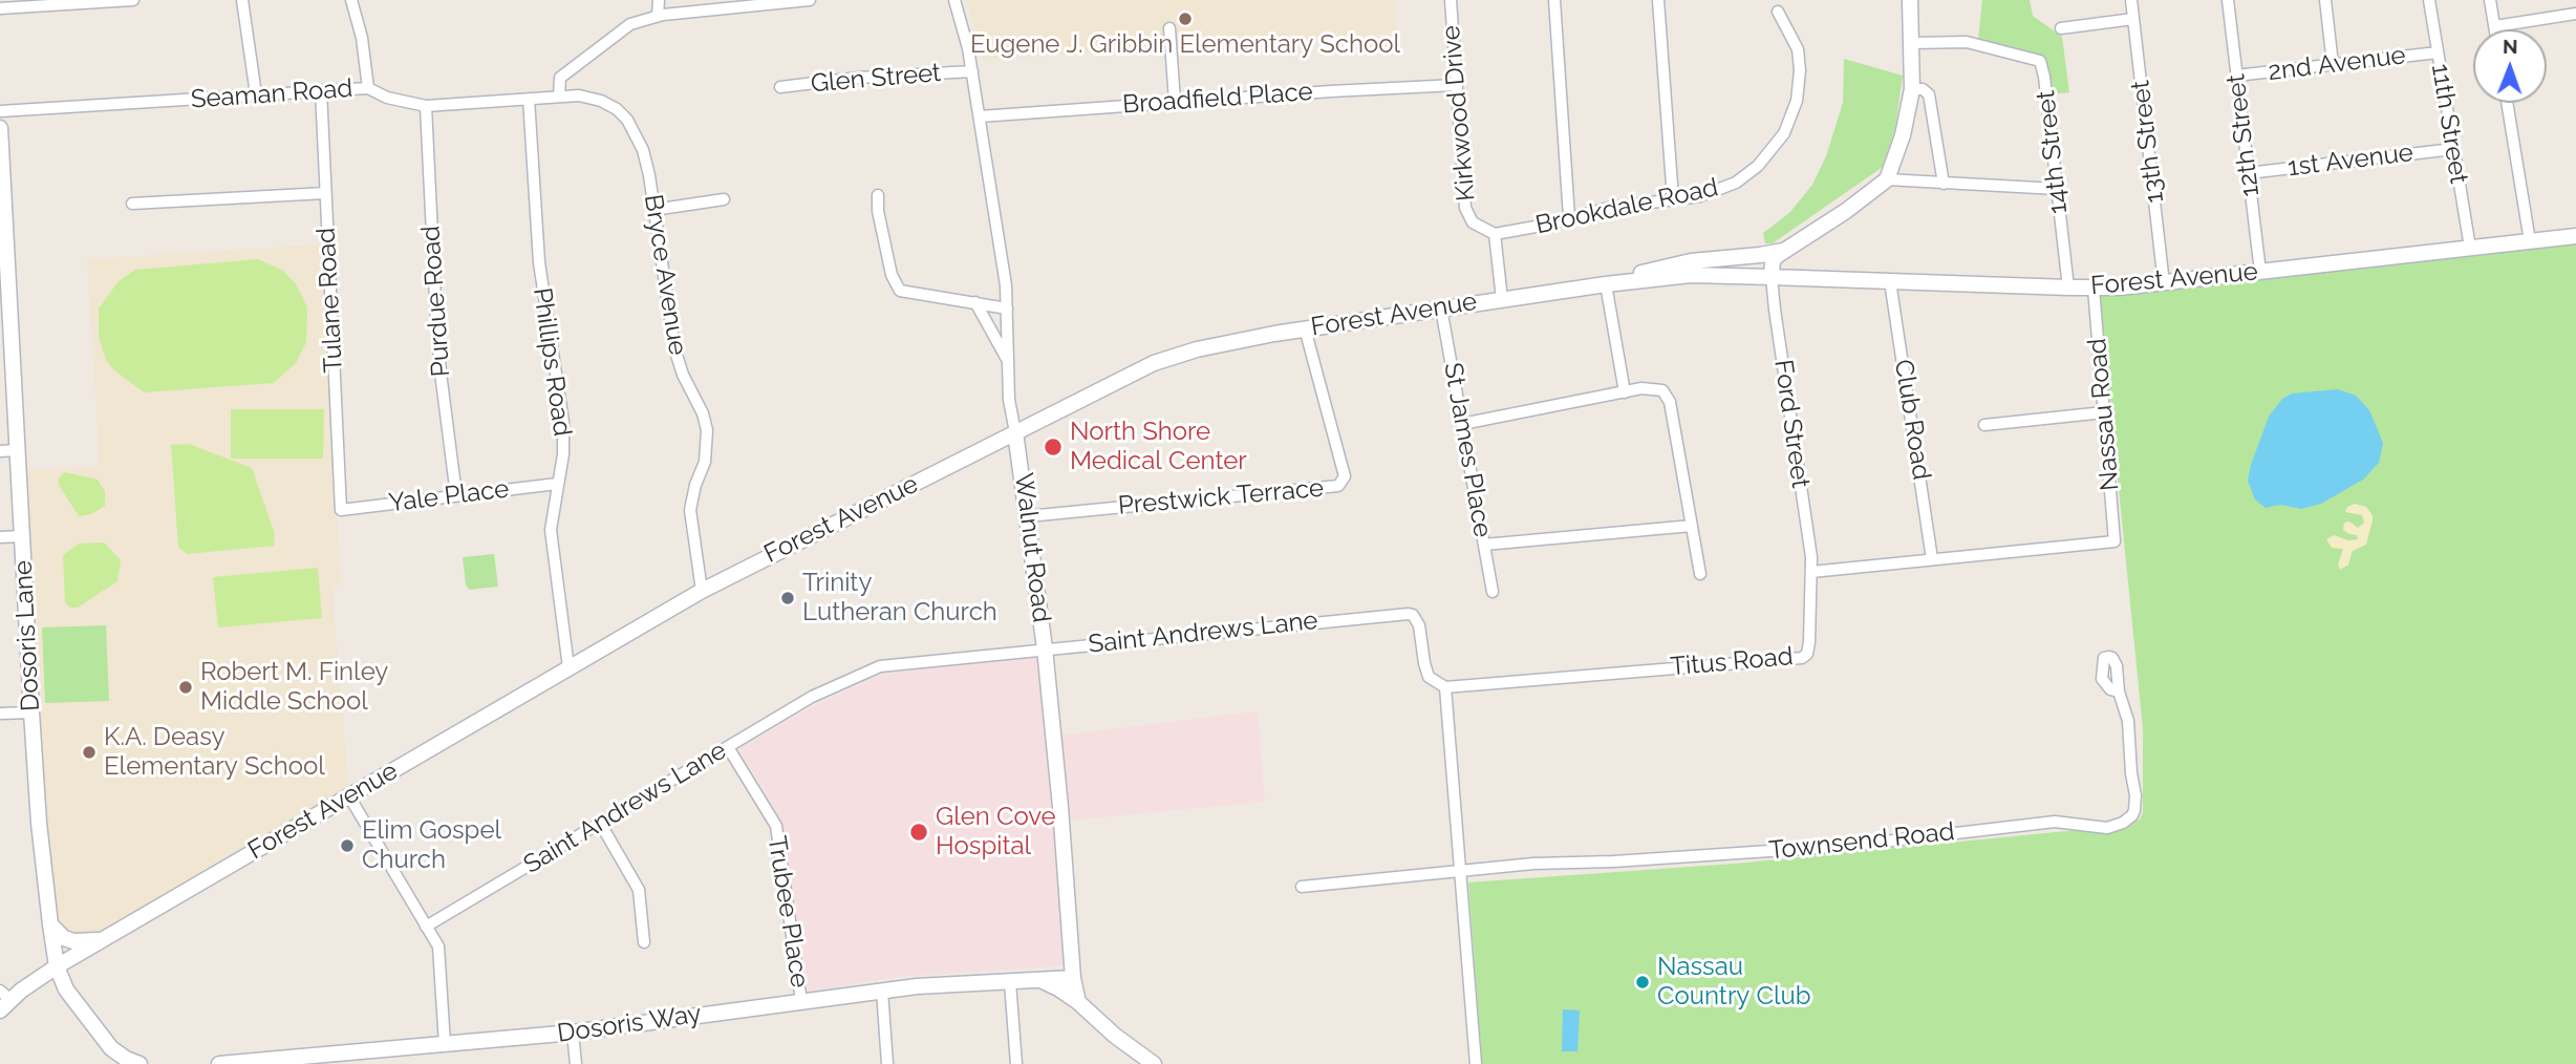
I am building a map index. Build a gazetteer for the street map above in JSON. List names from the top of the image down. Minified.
{"streets":{"main road":["Forest Avenue","Walnut Road","Dosoris Lane","Dosoris Way"],"street":["2nd Avenue","Glen Street","Seaman Road","Broadfield Place","Kirkwood Drive","11th Street","12th Street","13th Street","14th Street","1st Avenue","Brookdale Road","Bryce Avenue","Tulane Road","Purdue Road","Phillips Road","Nassau Road","Club Road","Ford Street","St James Place","Yale Place","Prestwick Terrace","Saint Andrews Lane","Titus Road","Townsend Road","Trubee Place"]},"crossings":[["2nd Avenue","11th Street"],["2nd Avenue","12th Street"],["Glen Street","Walnut Road"],["Seaman Road","Bryce Avenue"],["Seaman Road","Tulane Road"],["Seaman Road","Purdue Road"],["Seaman Road","Phillips Road"],["Broadfield Place","Kirkwood Drive"],["Broadfield Place","Walnut Road"],["Kirkwood Drive","Brookdale Road"],["Kirkwood Drive","Forest Avenue"],["11th Street","1st Avenue"],["11th Street","Forest Avenue"],["12th Street","1st Avenue"],["12th Street","Forest Avenue"],["13th Street","Forest Avenue"],["14th Street","Forest Avenue"],["Bryce Avenue","Forest Avenue"],["Forest Avenue","Phillips Road"],["Forest Avenue","Nassau Road"],["Forest Avenue","Club Road"],["Forest Avenue","Ford Street"],["Forest Avenue","St James Place"],["Forest Avenue","Prestwick Terrace"],["Forest Avenue","Walnut Road"],["Forest Avenue","Dosoris Lane"],["Tulane Road","Yale Place"],["Purdue Road","Yale Place"],["Phillips Road","Yale Place"],["Nassau Road","Club Road"],["Ford Street","Titus Road"],["Prestwick Terrace","Walnut Road"],["Walnut Road","Saint Andrews Lane"],["Walnut Road","Dosoris Way"],["Saint Andrews Lane","Titus Road"],["Saint Andrews Lane","Trubee Place"],["Trubee Place","Dosoris Way"]],"places":["Eugene J. Gribbin Elementary School","North Shore Medical Center","Trinity Lutheran Church","Robert M. Finley Middle School","K.A. Deasy Elementary School","Glen Cove Hospital","Elim Gospel Church","Nassau Country Club"],"north":"top"}
